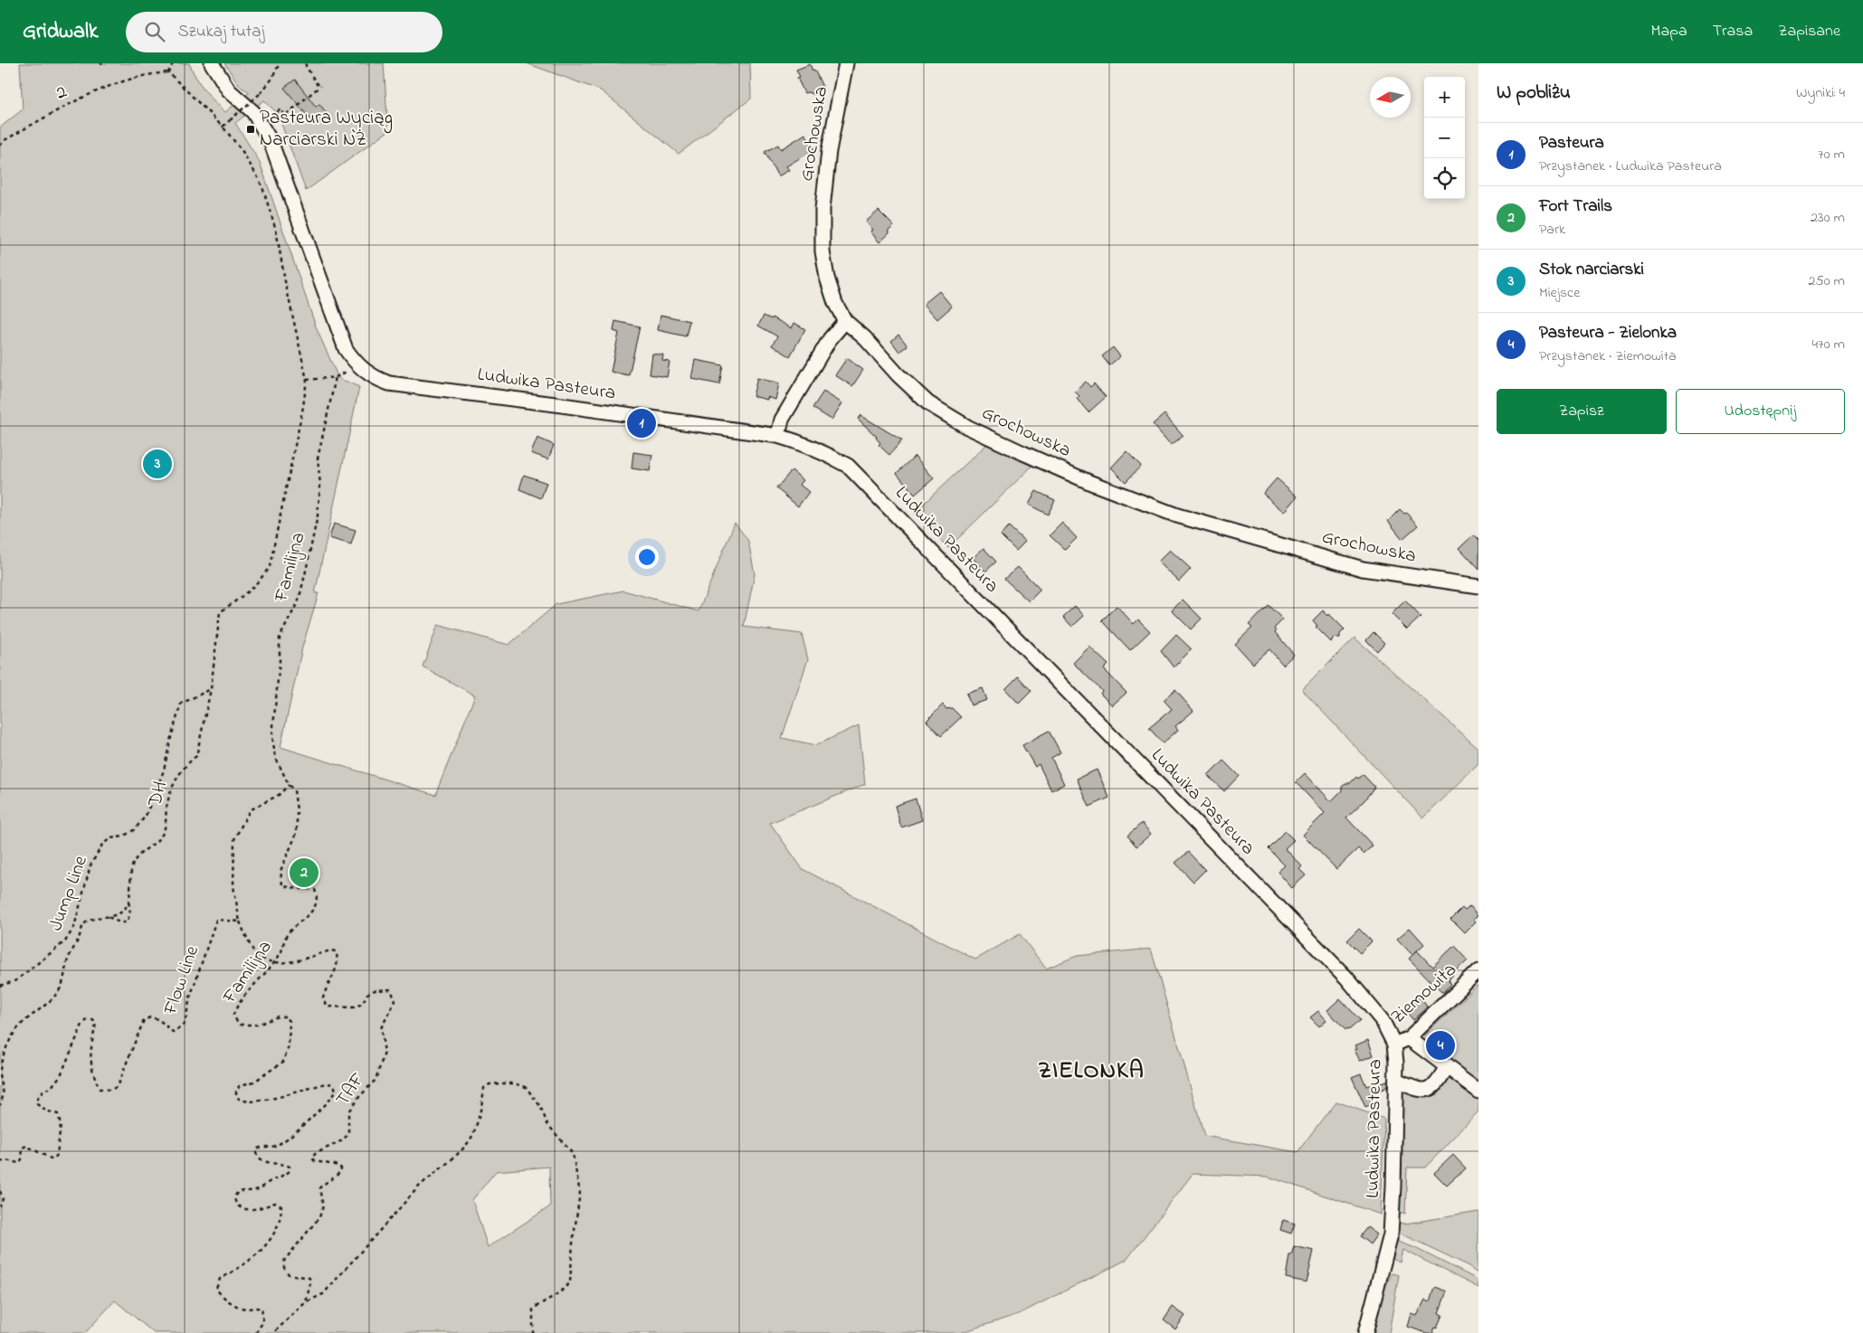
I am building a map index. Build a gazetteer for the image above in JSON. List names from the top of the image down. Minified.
{"streets":{"street":["Grochowska","Ludwika Pasteura","Ziemowita"],"path":["2","Familijna","DH","Jump Line","Flow Line","TAF"]},"crossings":[["Ludwika Pasteura","Ziemowita"],["Familijna","TAF"],["DH","Jump Line"]],"districts":["ZIELONKA"],"places":{"transit":["Pasteura Wyciąg Narciarski NŻ"]},"north":"left","page":{"header":"Gridwalk","search":"Szukaj tutaj","nav":["Mapa","Trasa","Zapisane"],"heading":["W pobliżu","Wyniki: 4"],"map_buttons":["+","−"],"list":[{"mark":"1","name":"Pasteura","note":"Przystanek · Ludwika Pasteura","value":"70 m"},{"mark":"2","name":"Fort Trails","note":"Park","value":"230 m"},{"mark":"3","name":"Stok narciarski","note":"Miejsce","value":"250 m"},{"mark":"4","name":"Pasteura - Zielonka","note":"Przystanek · Ziemowita","value":"470 m"}],"buttons":["Zapisz","Udostępnij"],"pins":["1","3","2","4"]}}
